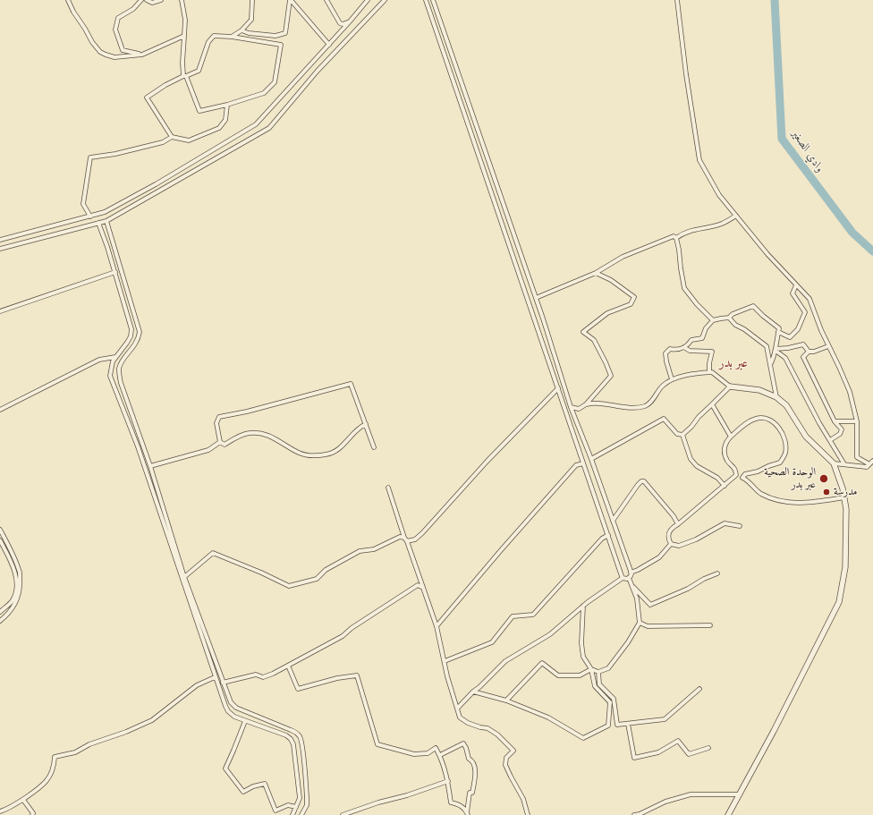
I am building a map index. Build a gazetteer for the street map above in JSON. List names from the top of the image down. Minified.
{"districts":["عبر بدر"],"water":["وادي الصغير"],"places":["الوحدة الصحية عبر بدر","مدرسة"]}
